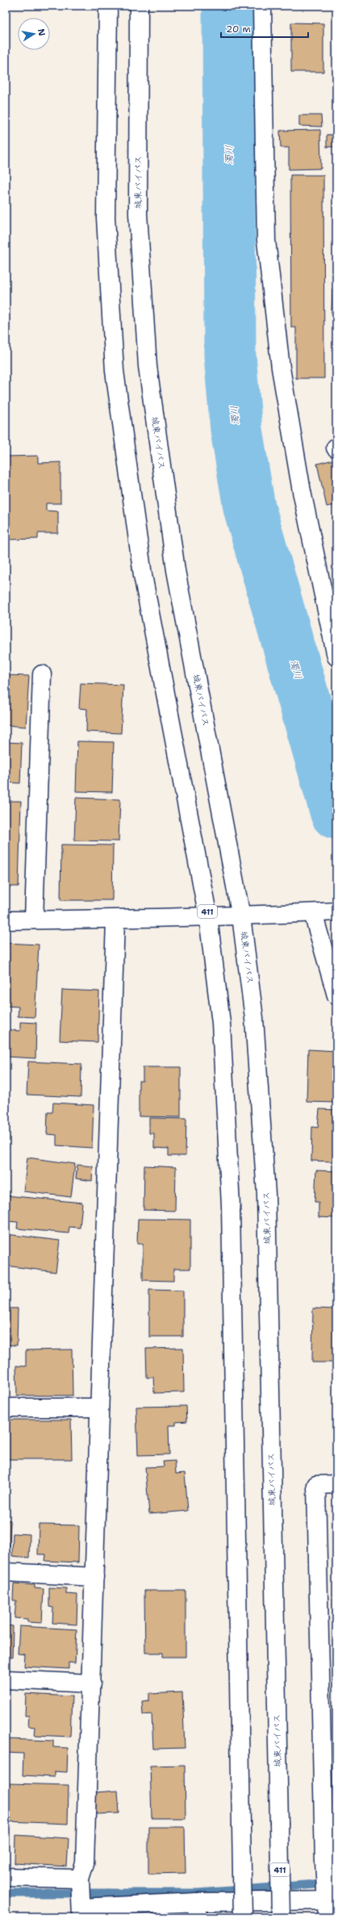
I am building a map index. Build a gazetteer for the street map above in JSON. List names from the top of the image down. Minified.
{"streets":{"main road":["城東バイパス","411"]},"water":["濁川"],"scale_bar":"20 m","north":"right"}
